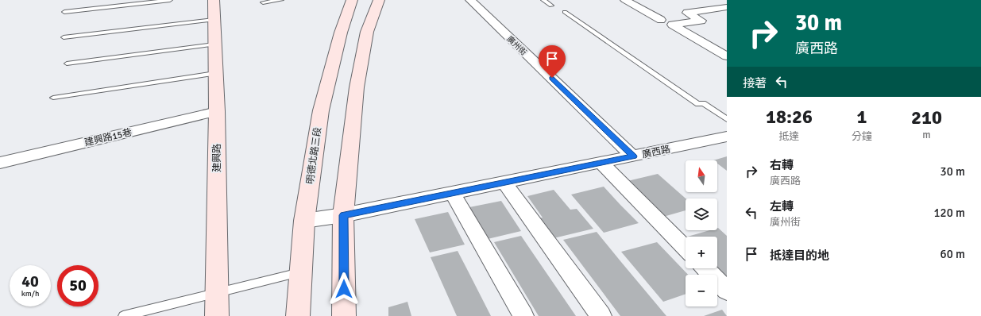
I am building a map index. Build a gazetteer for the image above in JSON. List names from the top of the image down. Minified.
{"streets":{"main road":["明德北路三段","建興路"],"street":["廣州街","建興路15巷","廣西路"]},"crossings":[["廣州街","廣西路"],["建興路15巷","建興路"],["廣西路","明德北路三段"]],"north":"top","page":{"turn":["30 m","廣西路"],"then":"接著","eta":["18:26","抵達","1","分鐘","210","m"],"list":[{"name":"右轉","note":"廣西路","value":"30 m"},{"name":"左轉","note":"廣州街","value":"120 m"},{"name":"抵達目的地","value":"60 m"}],"map_buttons":["+","−"],"speed":"40 km/h","limit":"50"}}
